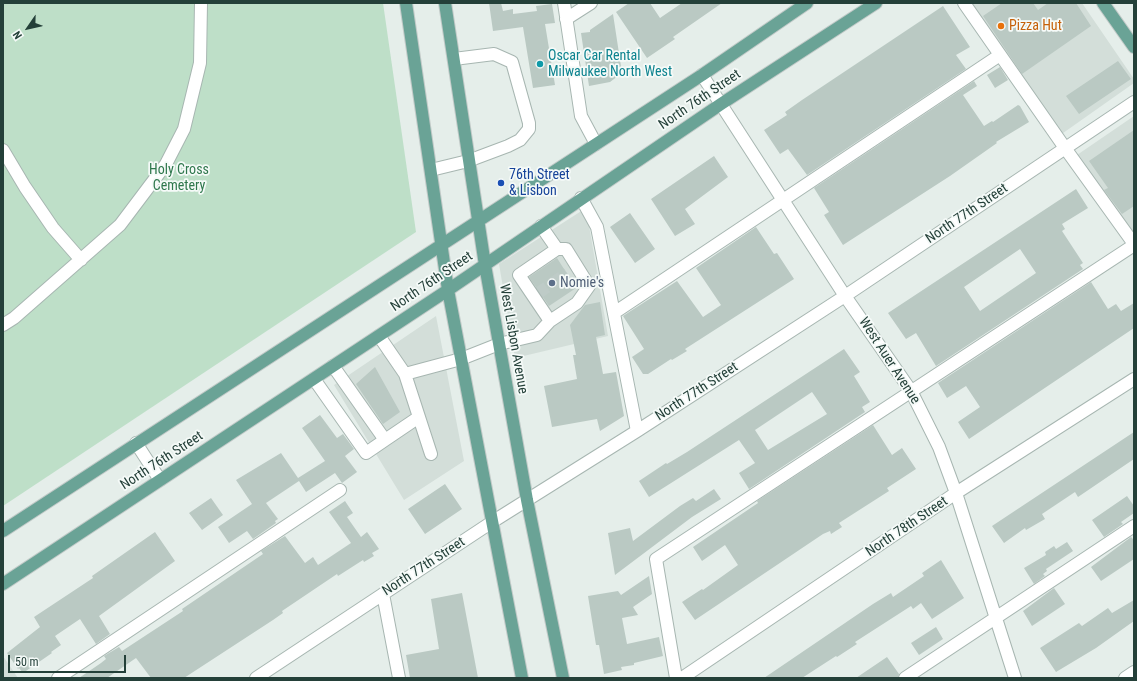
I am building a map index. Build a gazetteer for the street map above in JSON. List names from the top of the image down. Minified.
{"streets":{"main road":["North 76th Street","West Lisbon Avenue"],"street":["North 77th Street","West Auer Avenue","North 78th Street"]},"crossings":[["North 76th Street","West Lisbon Avenue"],["North 76th Street","West Auer Avenue"],["North 77th Street","West Lisbon Avenue"],["North 77th Street","West Auer Avenue"],["West Auer Avenue","North 78th Street"]],"parks":["Holy Cross Cemetery"],"places":["Pizza Hut","Oscar Car Rental Milwaukee North West","76th Street & Lisbon","Nomie's"],"scale_bar":"50 m","north":"bottom left"}
